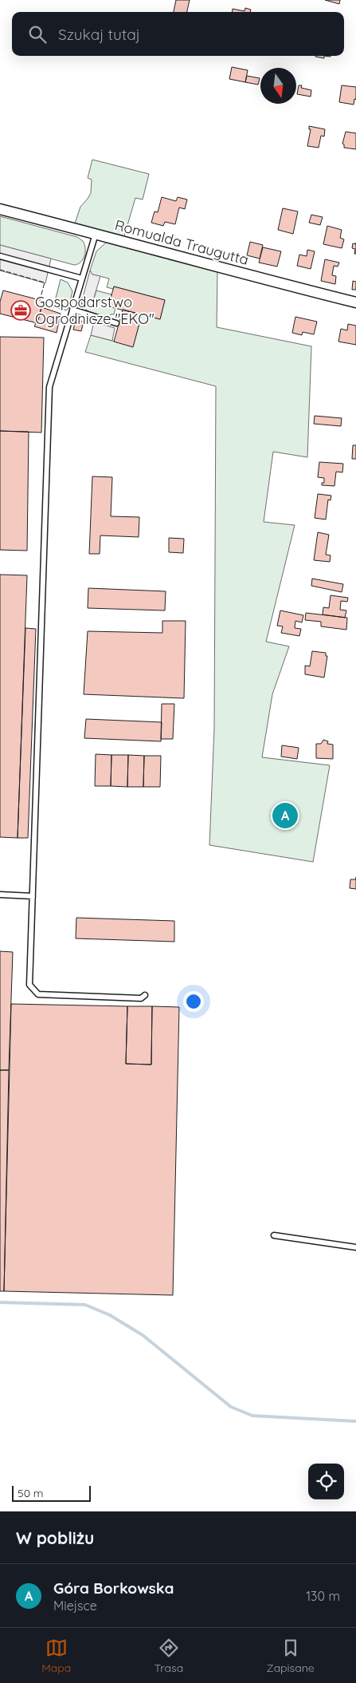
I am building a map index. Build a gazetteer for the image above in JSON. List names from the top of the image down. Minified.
{"streets":{"street":["Romualda Traugutta"]},"places":{"office":["Gospodarstwo Ogrodnicze \"EKO\""]},"scale_bar":"50 m","north":"bottom","page":{"search":"Szukaj tutaj","pins":"A","scale":"50 m","heading":"W pobliżu","list":[{"mark":"A","name":"Góra Borkowska","note":"Miejsce","value":"130 m"}],"nav":["Mapa","Trasa","Zapisane"]}}
